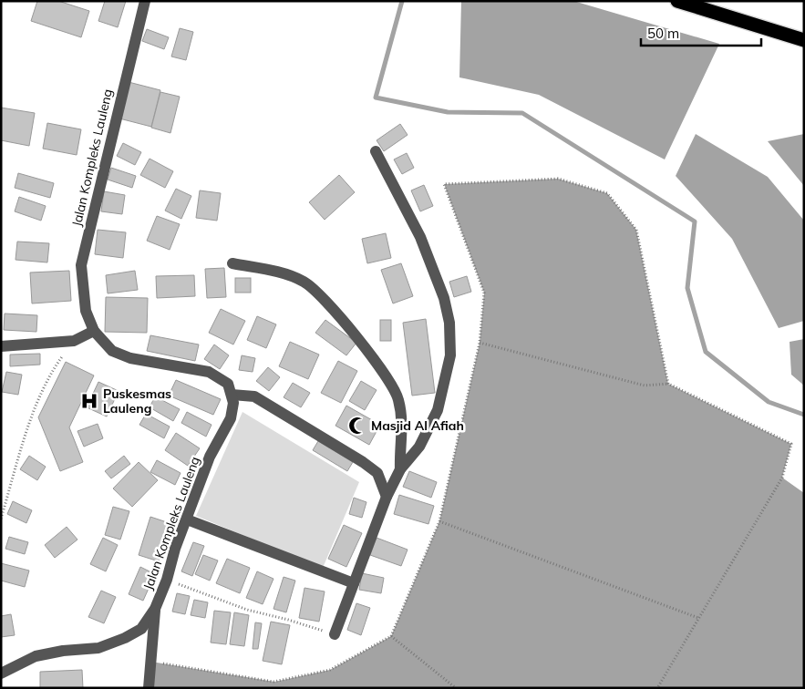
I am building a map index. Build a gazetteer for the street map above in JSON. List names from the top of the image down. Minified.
{"streets":{"street":["Jalan Kompleks Lauleng"]},"places":{"hospital":["Puskesmas Lauleng"],"mosque":["Masjid Al Afiah"]},"scale_bar":"50 m"}
